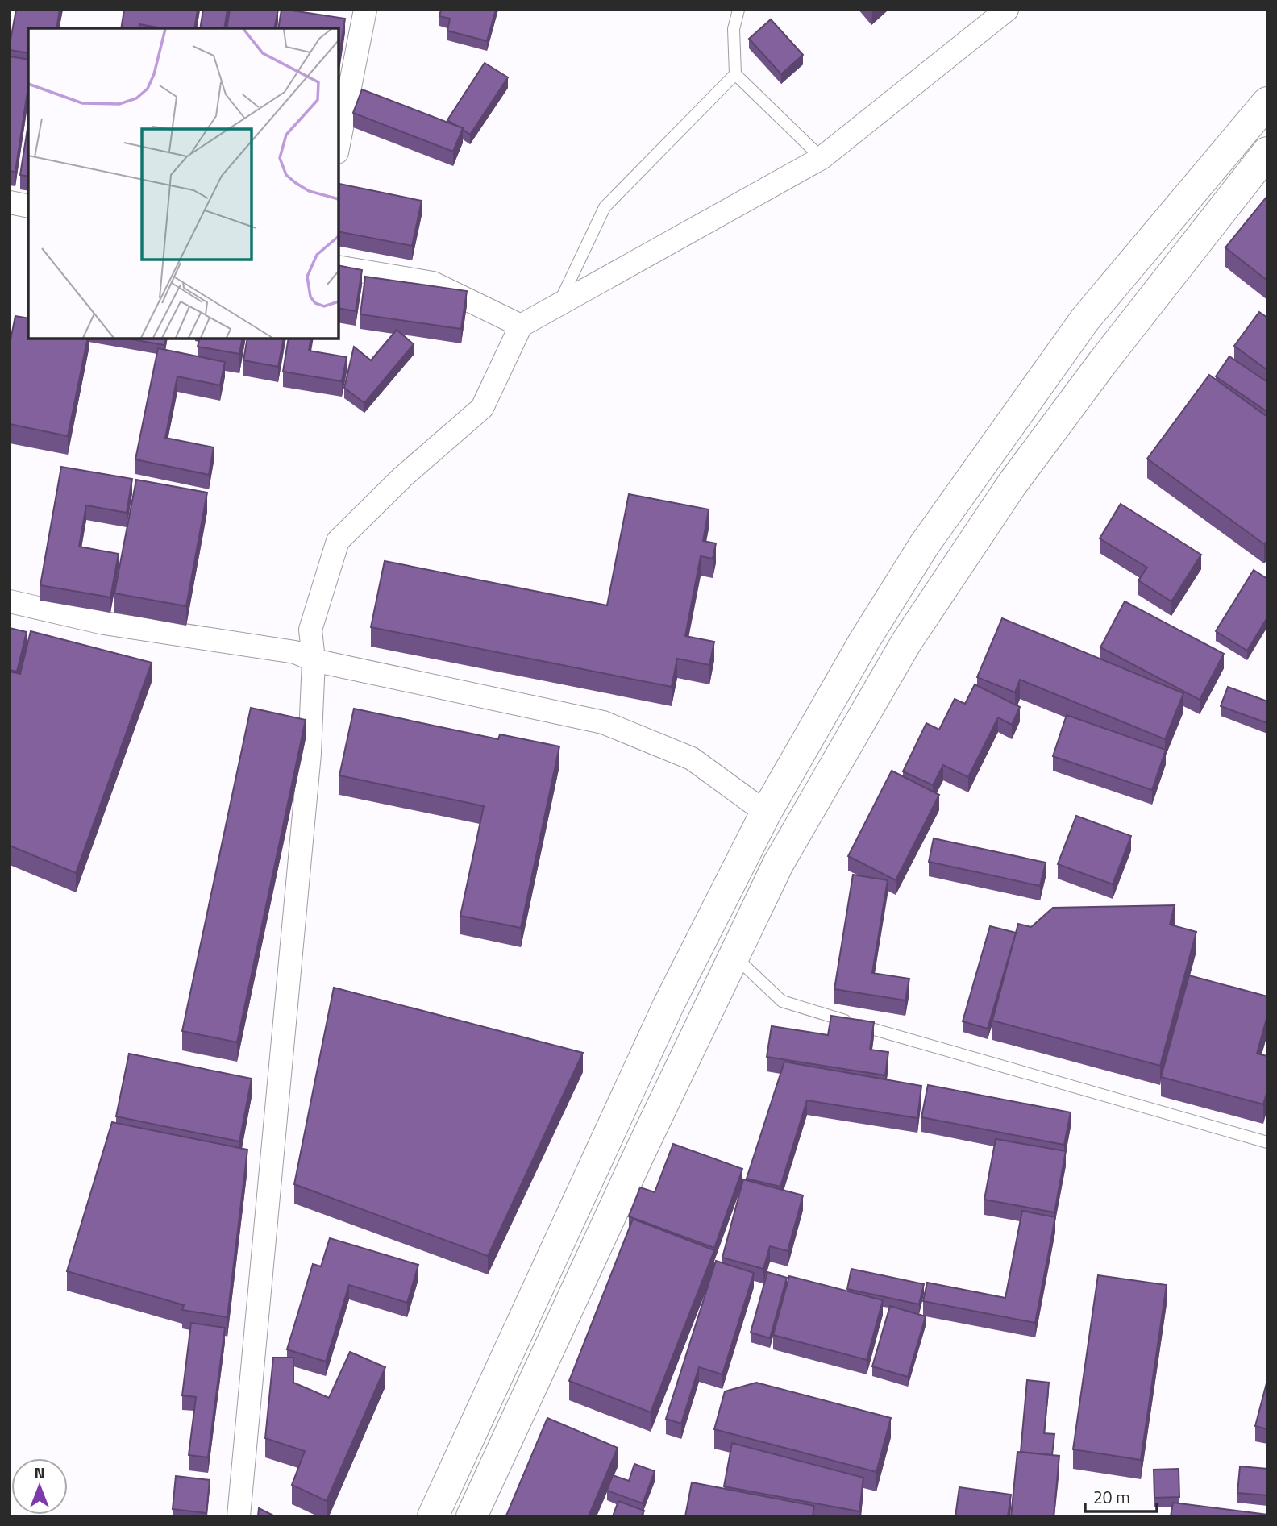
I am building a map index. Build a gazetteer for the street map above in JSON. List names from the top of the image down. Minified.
{"scale_bar":"20 m","north":"top"}
